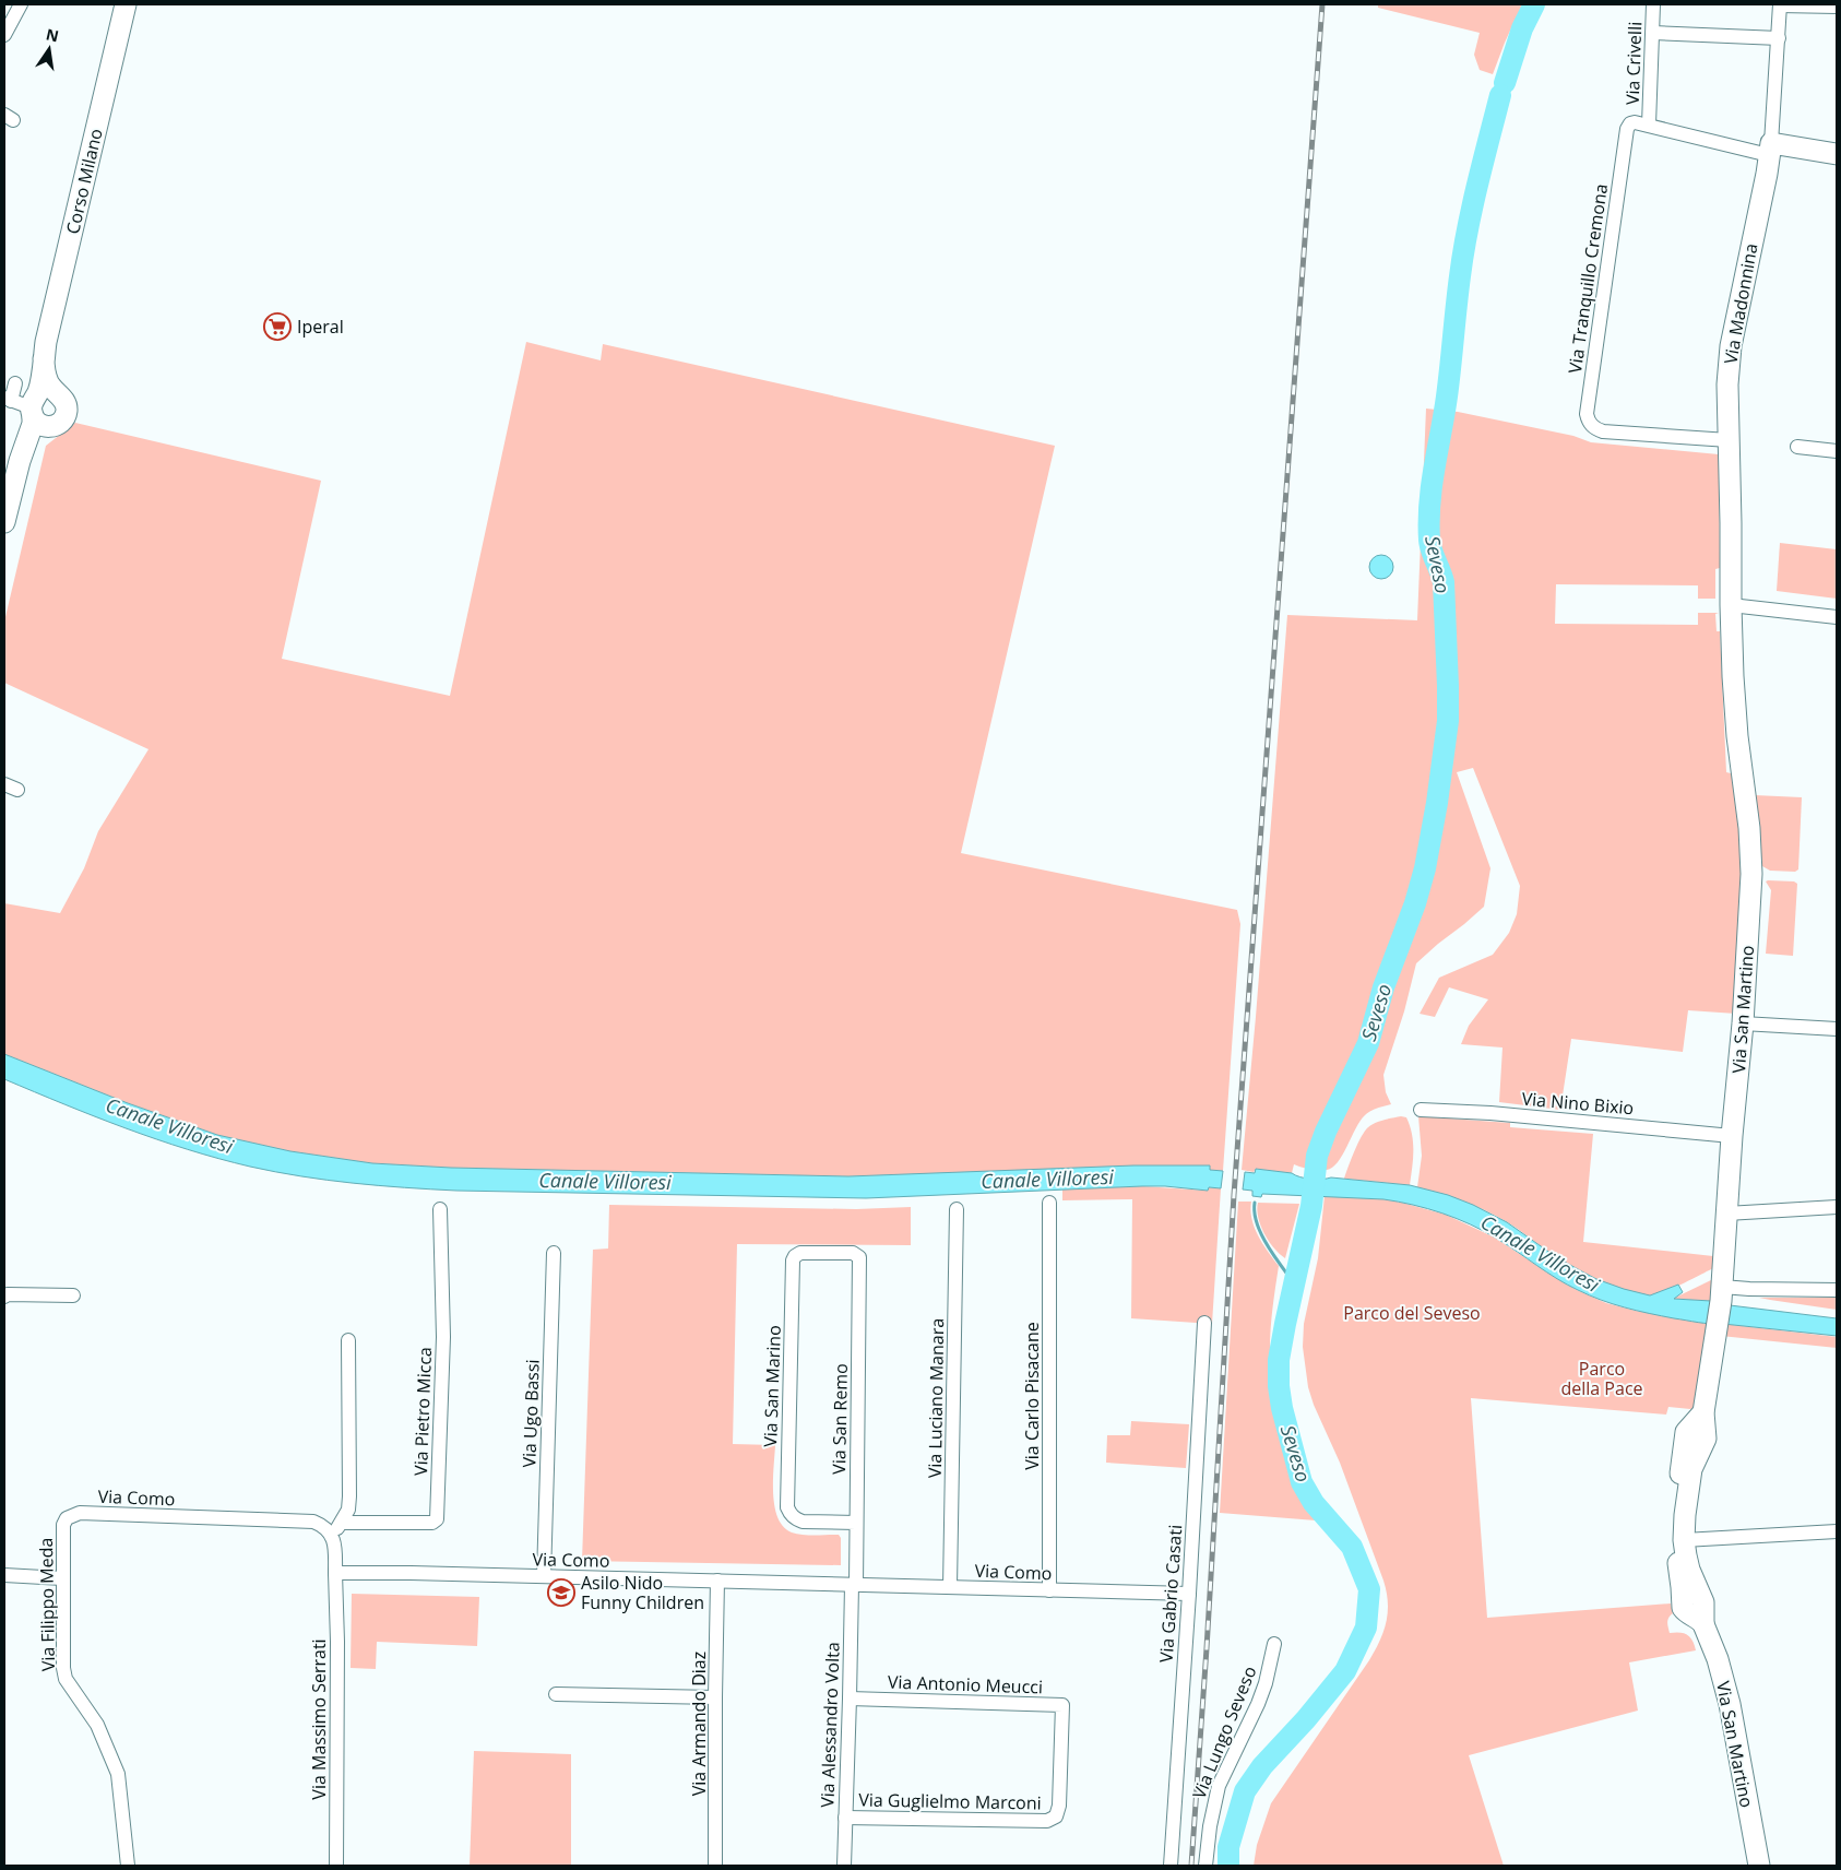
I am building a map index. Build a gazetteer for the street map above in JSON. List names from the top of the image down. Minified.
{"streets":{"street":["Via Crivelli","Corso Milano","Via Tranquillo Cremona","Via Madonnina","Via San Martino","Via Nino Bixio","Via San Marino","Via Carlo Pisacane","Via Luciano Manara","Via Pietro Micca","Via Ugo Bassi","Via San Remo","Via Como","Via Gabrio Casati","Via Filippo Meda","Via Antonio Meucci","Via Massimo Serrati","Via Armando Diaz","Via Alessandro Volta","Via Lungo Seveso","Via Guglielmo Marconi"]},"crossings":[["Via Crivelli","Via Tranquillo Cremona"],["Via Tranquillo Cremona","Via Madonnina"],["Via Madonnina","Via San Martino"],["Via San Martino","Via Nino Bixio"],["Via San Marino","Via San Remo"],["Via Carlo Pisacane","Via Como"],["Via Luciano Manara","Via Como"],["Via Ugo Bassi","Via Como"],["Via San Remo","Via Como"],["Via San Remo","Via Alessandro Volta"],["Via Como","Via Gabrio Casati"],["Via Como","Via Filippo Meda"],["Via Como","Via Massimo Serrati"],["Via Como","Via Armando Diaz"],["Via Como","Via Alessandro Volta"],["Via Antonio Meucci","Via Alessandro Volta"],["Via Antonio Meucci","Via Guglielmo Marconi"],["Via Alessandro Volta","Via Guglielmo Marconi"]],"water":["Seveso","Canale Villoresi"],"parks":["Parco del Seveso","Parco della Pace"],"places":{"supermarket":["Iperal"],"school or university":["Asilo Nido Funny Children"]},"north":"top"}
